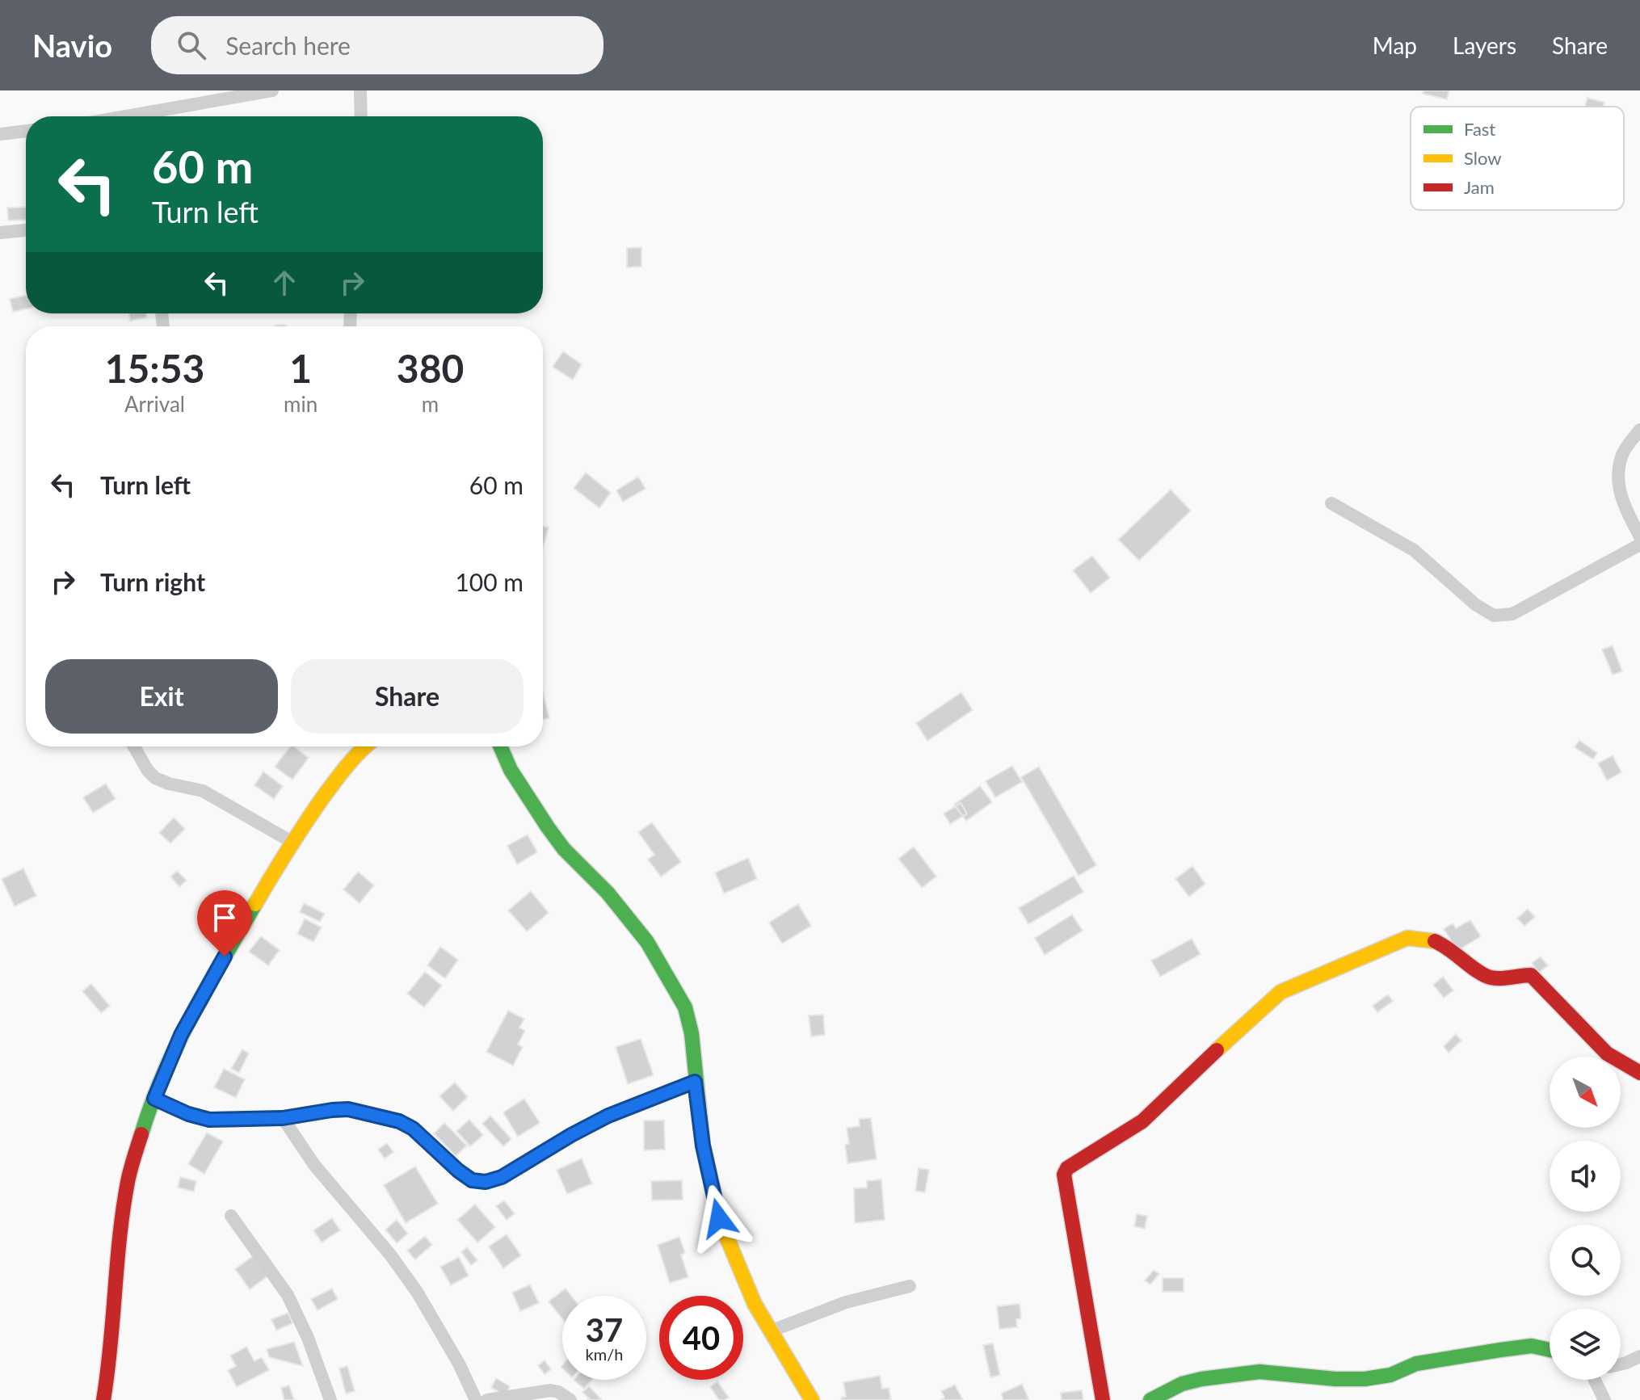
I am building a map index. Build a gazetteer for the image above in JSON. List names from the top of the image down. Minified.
{"legend":["Fast","Slow","Jam"],"north":"bottom right","page":{"header":"Navio","search":"Search here","nav":["Map","Layers","Share"],"turn":["60 m","Turn left"],"eta":["15:53","Arrival","1","min","380","m"],"list":[{"name":"Turn left","value":"60 m"},{"name":"Turn right","value":"100 m"}],"buttons":["Exit","Share"],"speed":"37 km/h","limit":"40"}}
